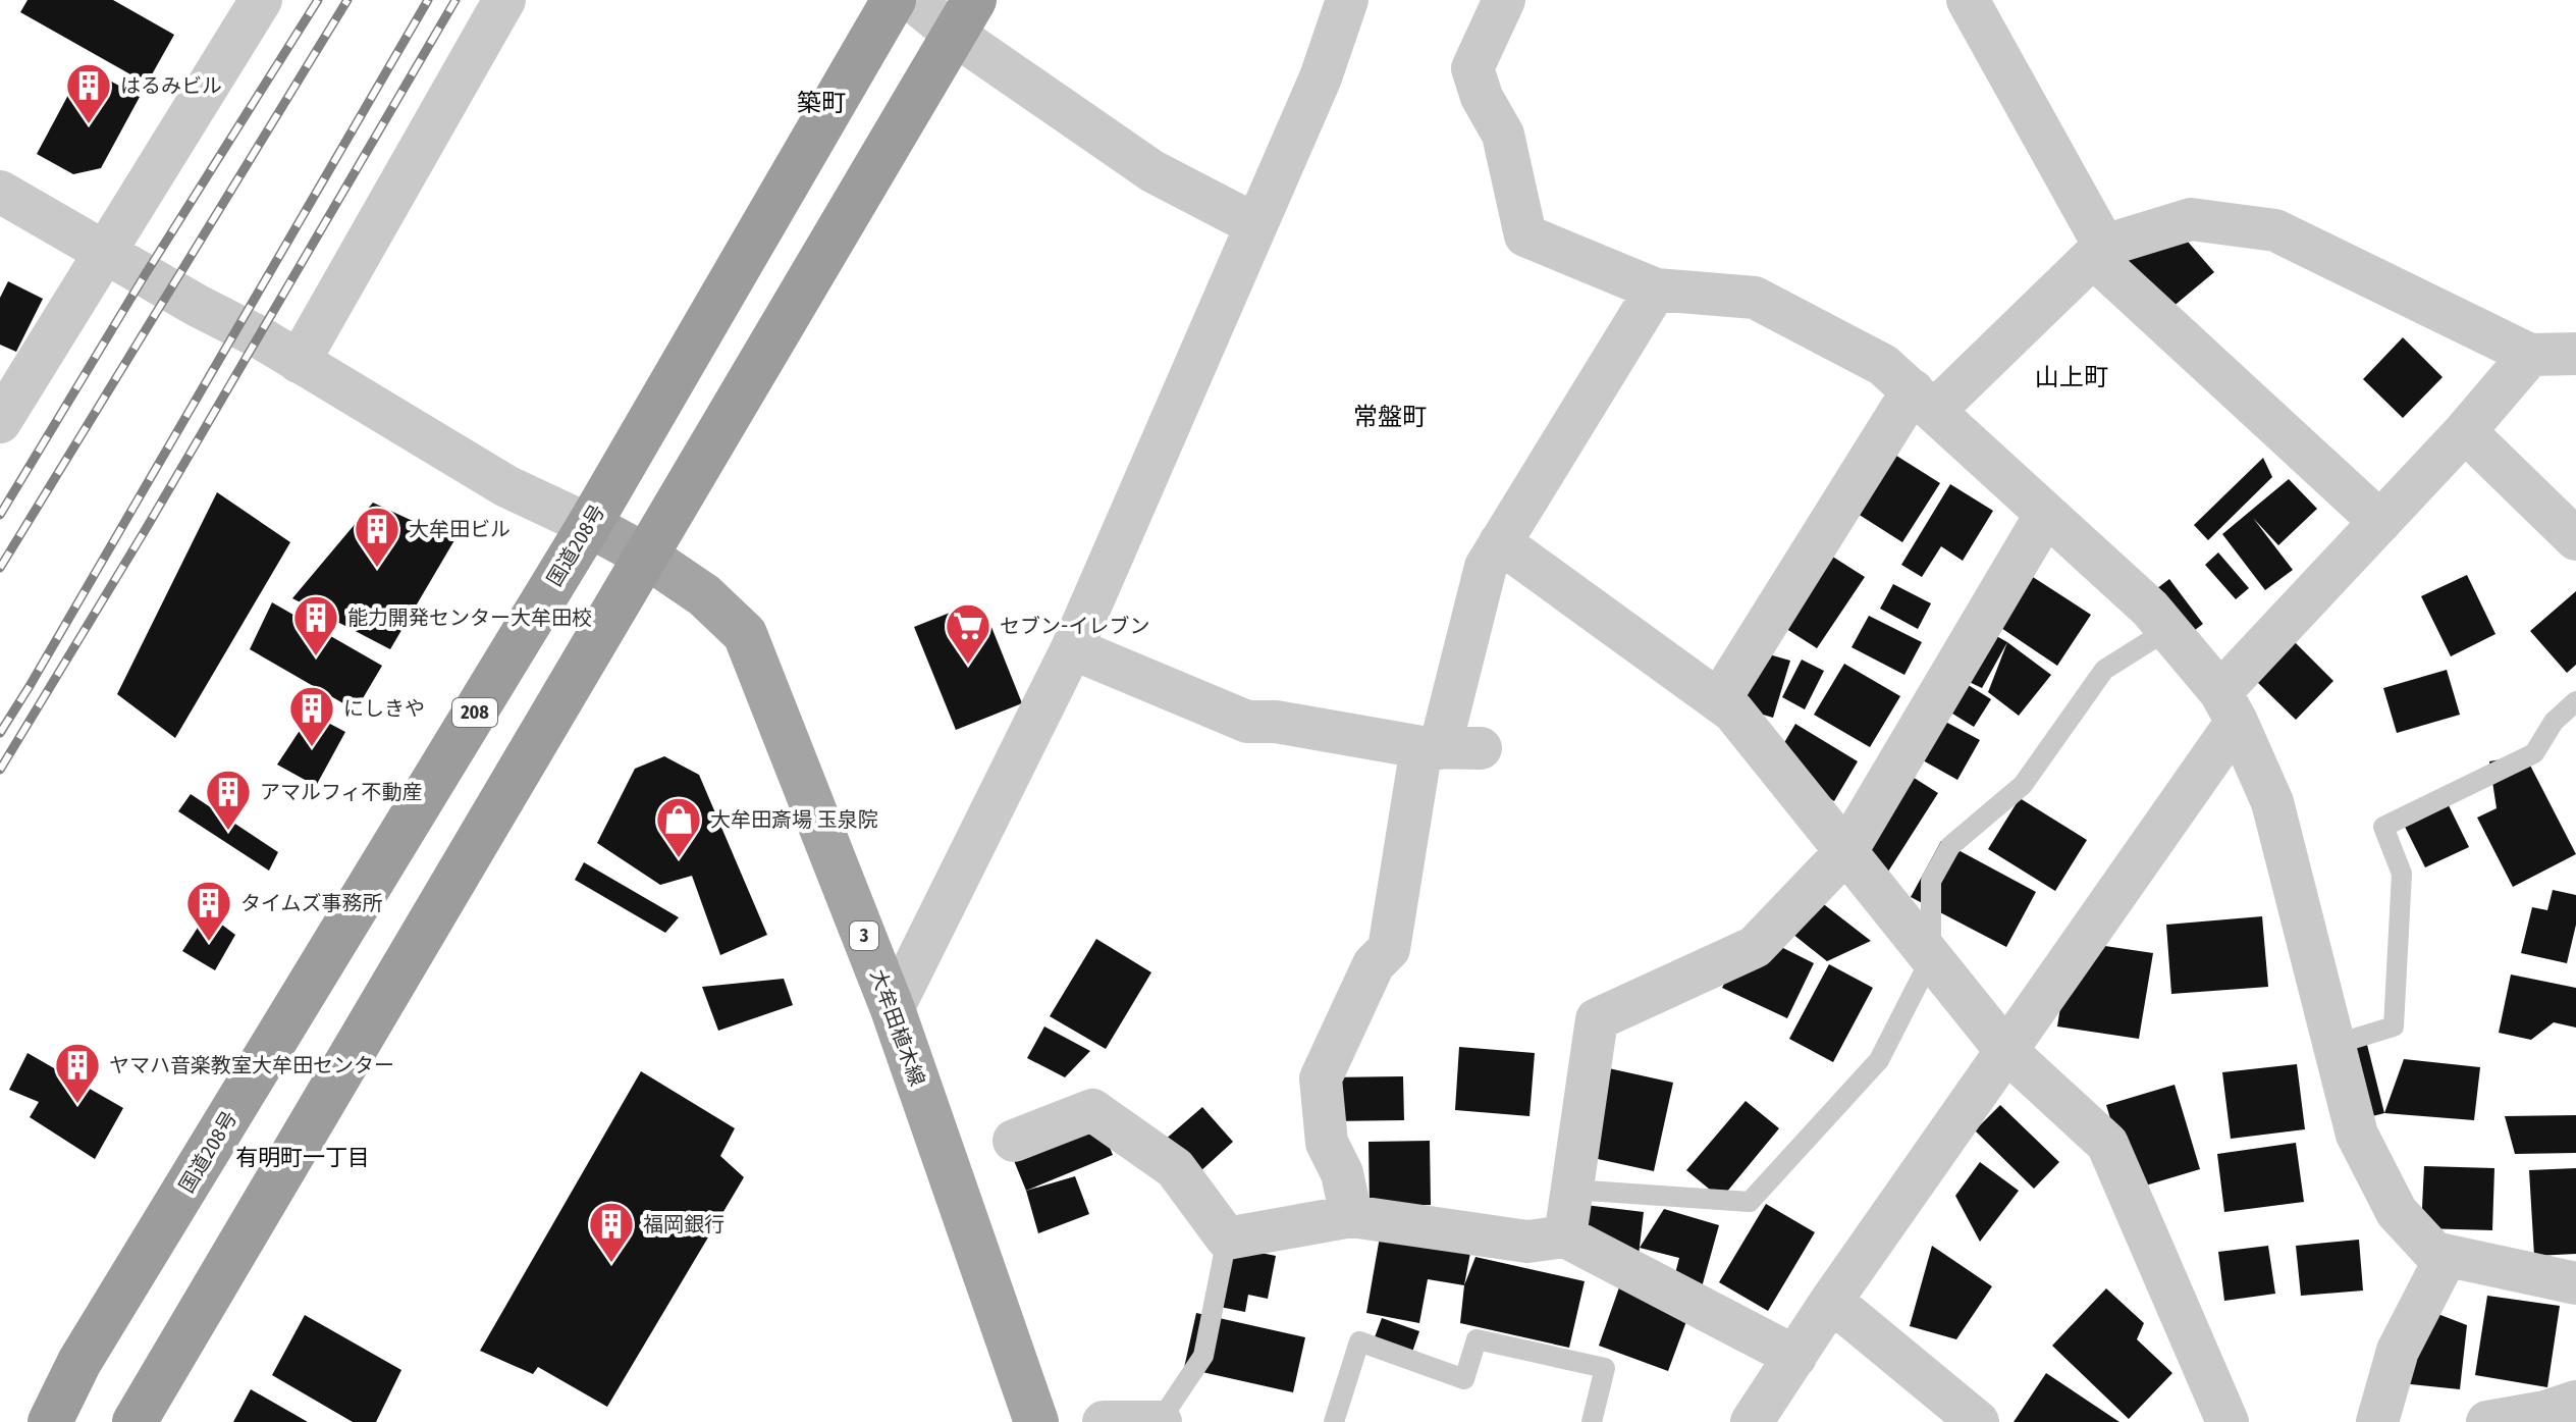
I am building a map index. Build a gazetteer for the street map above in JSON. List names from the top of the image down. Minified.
{"streets":{"highway":["国道208号","208"],"main road":["3","大牟田植木線"]},"crossings":[["国道208号","大牟田植木線"]],"districts":["築町","山上町","常盤町","有明町一丁目"],"places":{"building":["はるみビル","大牟田ビル","能力開発センター大牟田校","にしきや","アマルフィ不動産","タイムズ事務所","ヤマハ音楽教室大牟田センター","福岡銀行"],"supermarket":["セブン-イレブン"],"shop":["大牟田斎場 玉泉院"]}}
